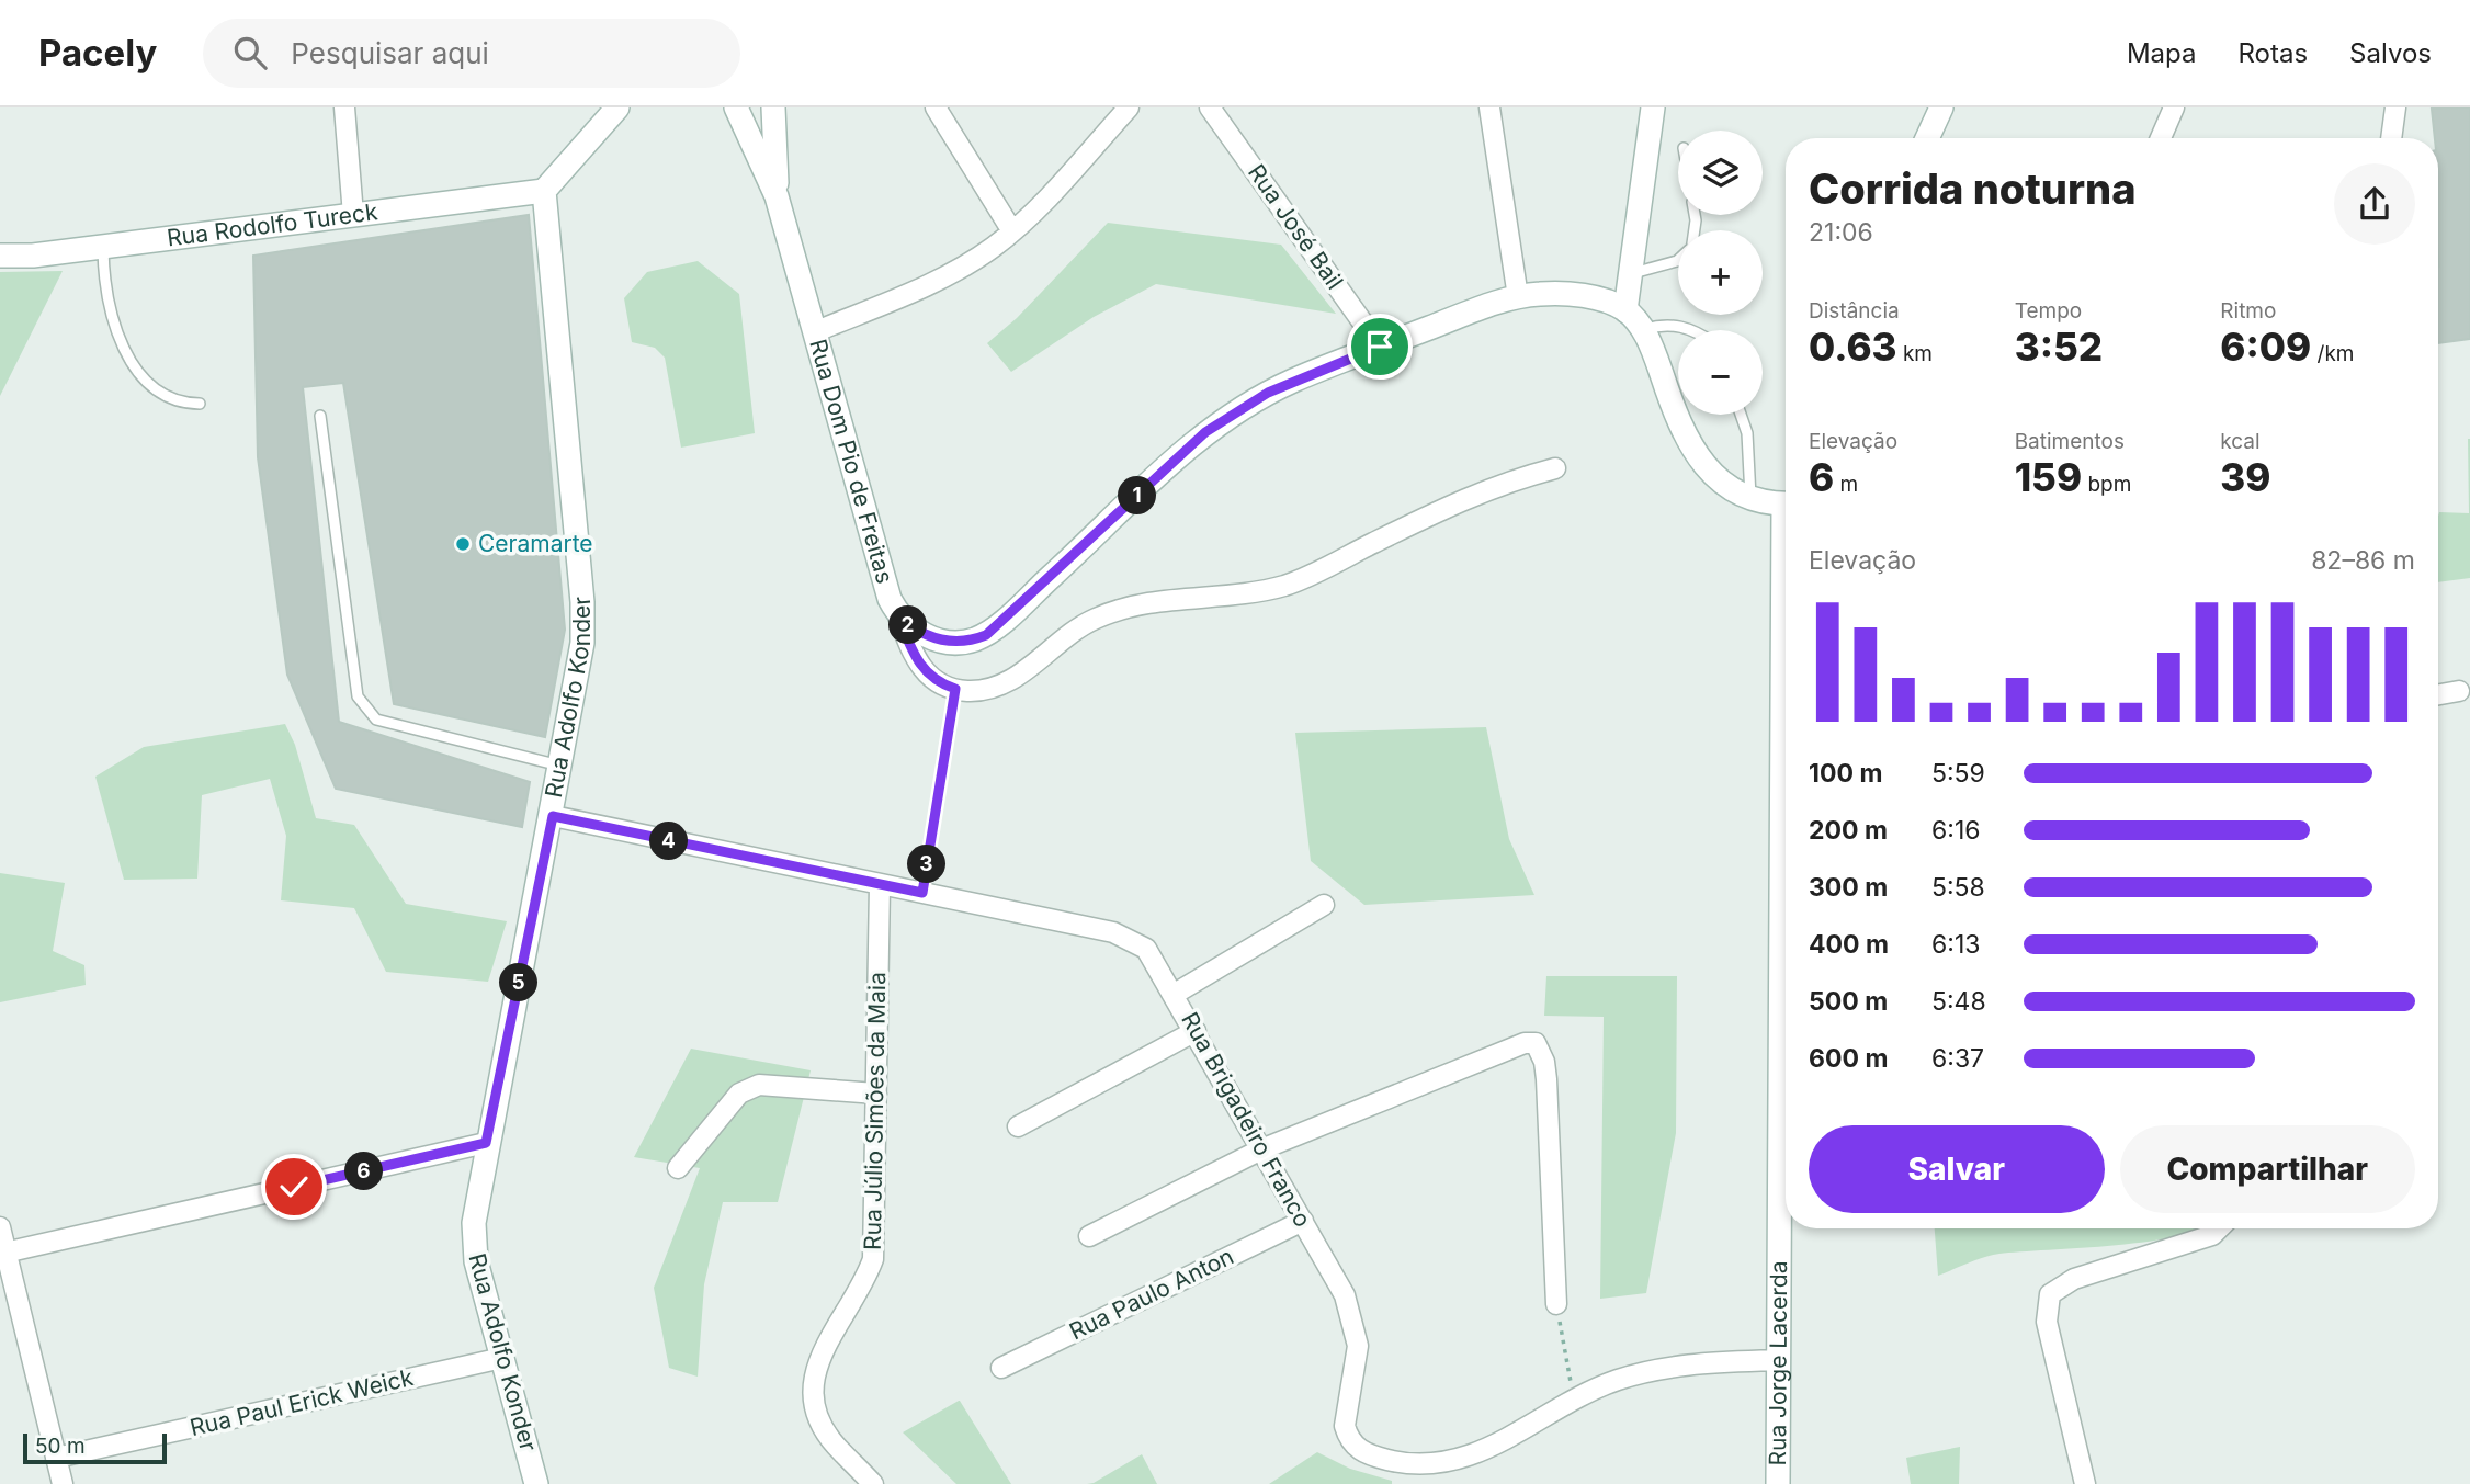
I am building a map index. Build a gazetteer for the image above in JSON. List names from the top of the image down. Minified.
{"streets":{"main road":["Rua Rodolfo Tureck","Rua Dom Pio de Freitas","Rua Adolfo Konder","Rua Jorge Lacerda"],"street":["Rua José Bail","Rua Júlio Simões da Maia","Rua Brigadeiro Franco","Rua Paulo Anton","Rua Paul Erick Weick"]},"crossings":[["Rua Rodolfo Tureck","Rua Adolfo Konder"],["Rua Adolfo Konder","Rua Brigadeiro Franco"],["Rua Adolfo Konder","Rua Paul Erick Weick"],["Rua Júlio Simões da Maia","Rua Brigadeiro Franco"],["Rua Brigadeiro Franco","Rua Paulo Anton"],["Rua Brigadeiro Franco","Rua Jorge Lacerda"]],"places":["Ceramarte"],"scale_bar":"50 m","page":{"header":"Pacely","search":"Pesquisar aqui","nav":["Mapa","Rotas","Salvos"],"map_buttons":["+","−"],"heading":["Corrida noturna","21:06"],"stats":[["Distância","0.63 km"],["Tempo","3:52"],["Ritmo","6:09 /km"],["Elevação","6 m"],["Batimentos","159 bpm"],["kcal","39"]],"pins":["1","2","4","3","5","6"],"chart":["Elevação","82–86 m"],"list":[{"name":"100 m","note":"5:59"},{"name":"200 m","note":"6:16"},{"name":"300 m","note":"5:58"},{"name":"400 m","note":"6:13"},{"name":"500 m","note":"5:48"},{"name":"600 m","note":"6:37"}],"buttons":["Salvar","Compartilhar"],"scale":"50 m"}}
